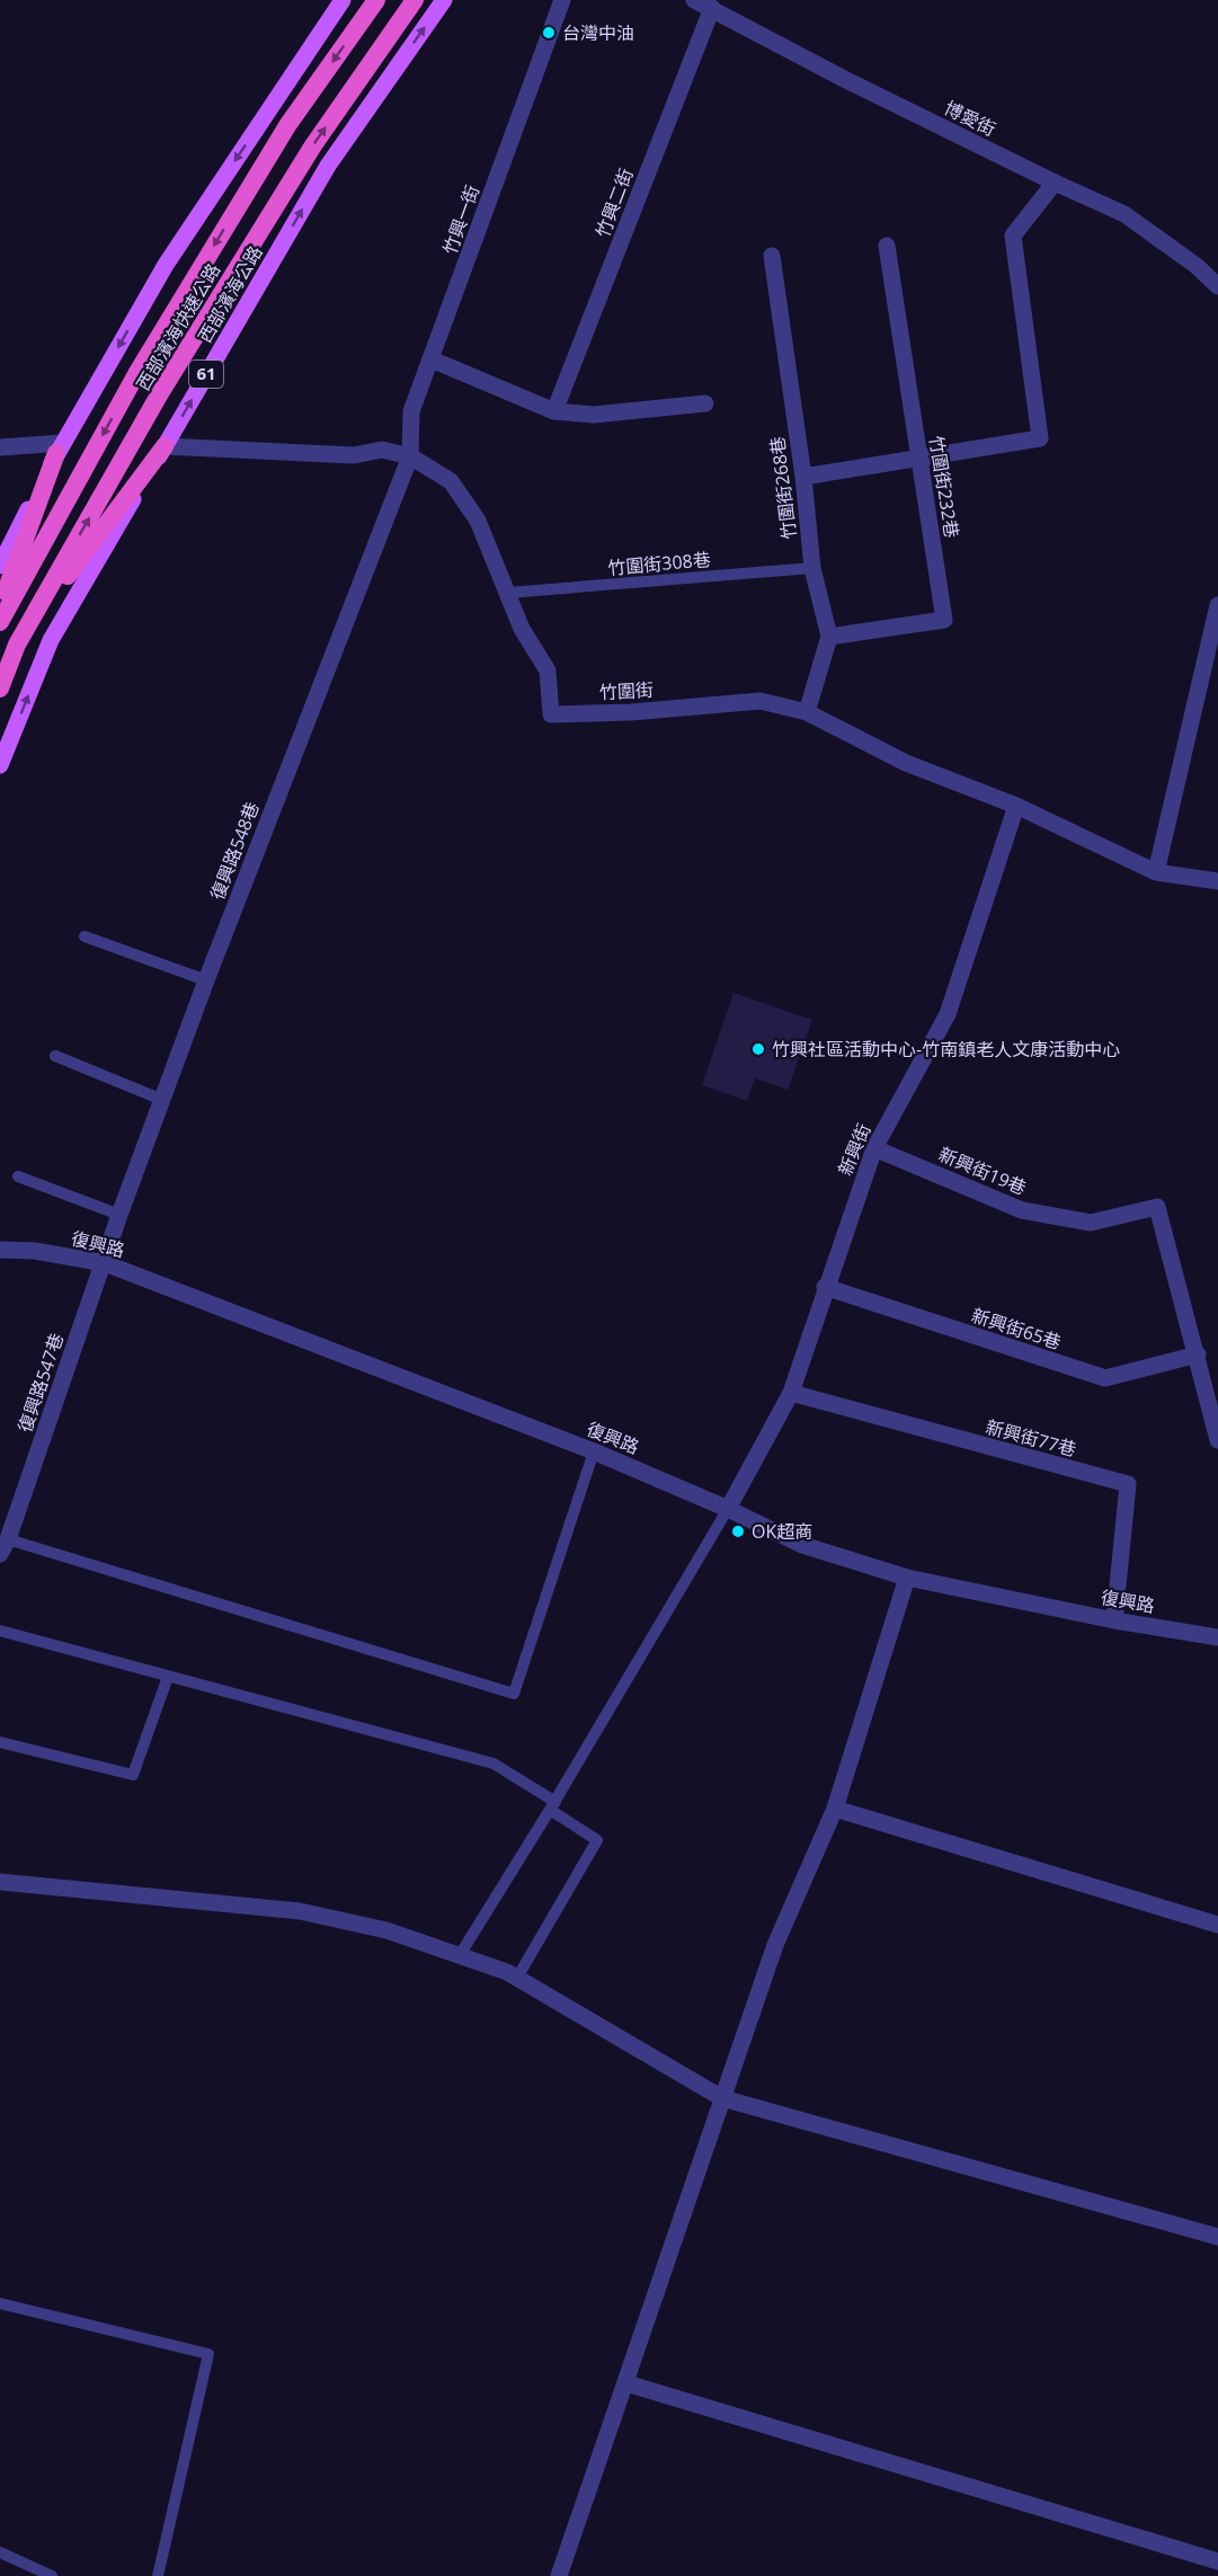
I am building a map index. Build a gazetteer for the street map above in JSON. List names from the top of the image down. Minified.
{"streets":{"highway":["西部濱海快速公路","61"],"main road":["西部濱海公路"],"street":["博愛街","竹興二街","竹興一街","竹圍街232巷","竹圍街268巷","竹圍街","復興路548巷","新興街","新興街19巷","復興路","新興街65巷","復興路547巷","新興街77巷"],"lane":["竹圍街308巷"]},"crossings":[["博愛街","竹興二街"],["竹興一街","竹圍街"],["竹興一街","復興路548巷"],["西部濱海公路","竹圍街"],["竹圍街232巷","竹圍街268巷"],["竹圍街268巷","竹圍街308巷"],["竹圍街308巷","竹圍街"],["竹圍街","復興路548巷"],["竹圍街","新興街"],["復興路548巷","復興路"],["復興路548巷","復興路547巷"],["新興街","新興街19巷"],["新興街","復興路"],["新興街","新興街65巷"],["新興街","新興街77巷"],["新興街19巷","新興街65巷"],["復興路","復興路547巷"],["復興路","新興街77巷"]],"places":["台灣中油","竹興社區活動中心-竹南鎮老人文康活動中心","OK超商"]}
